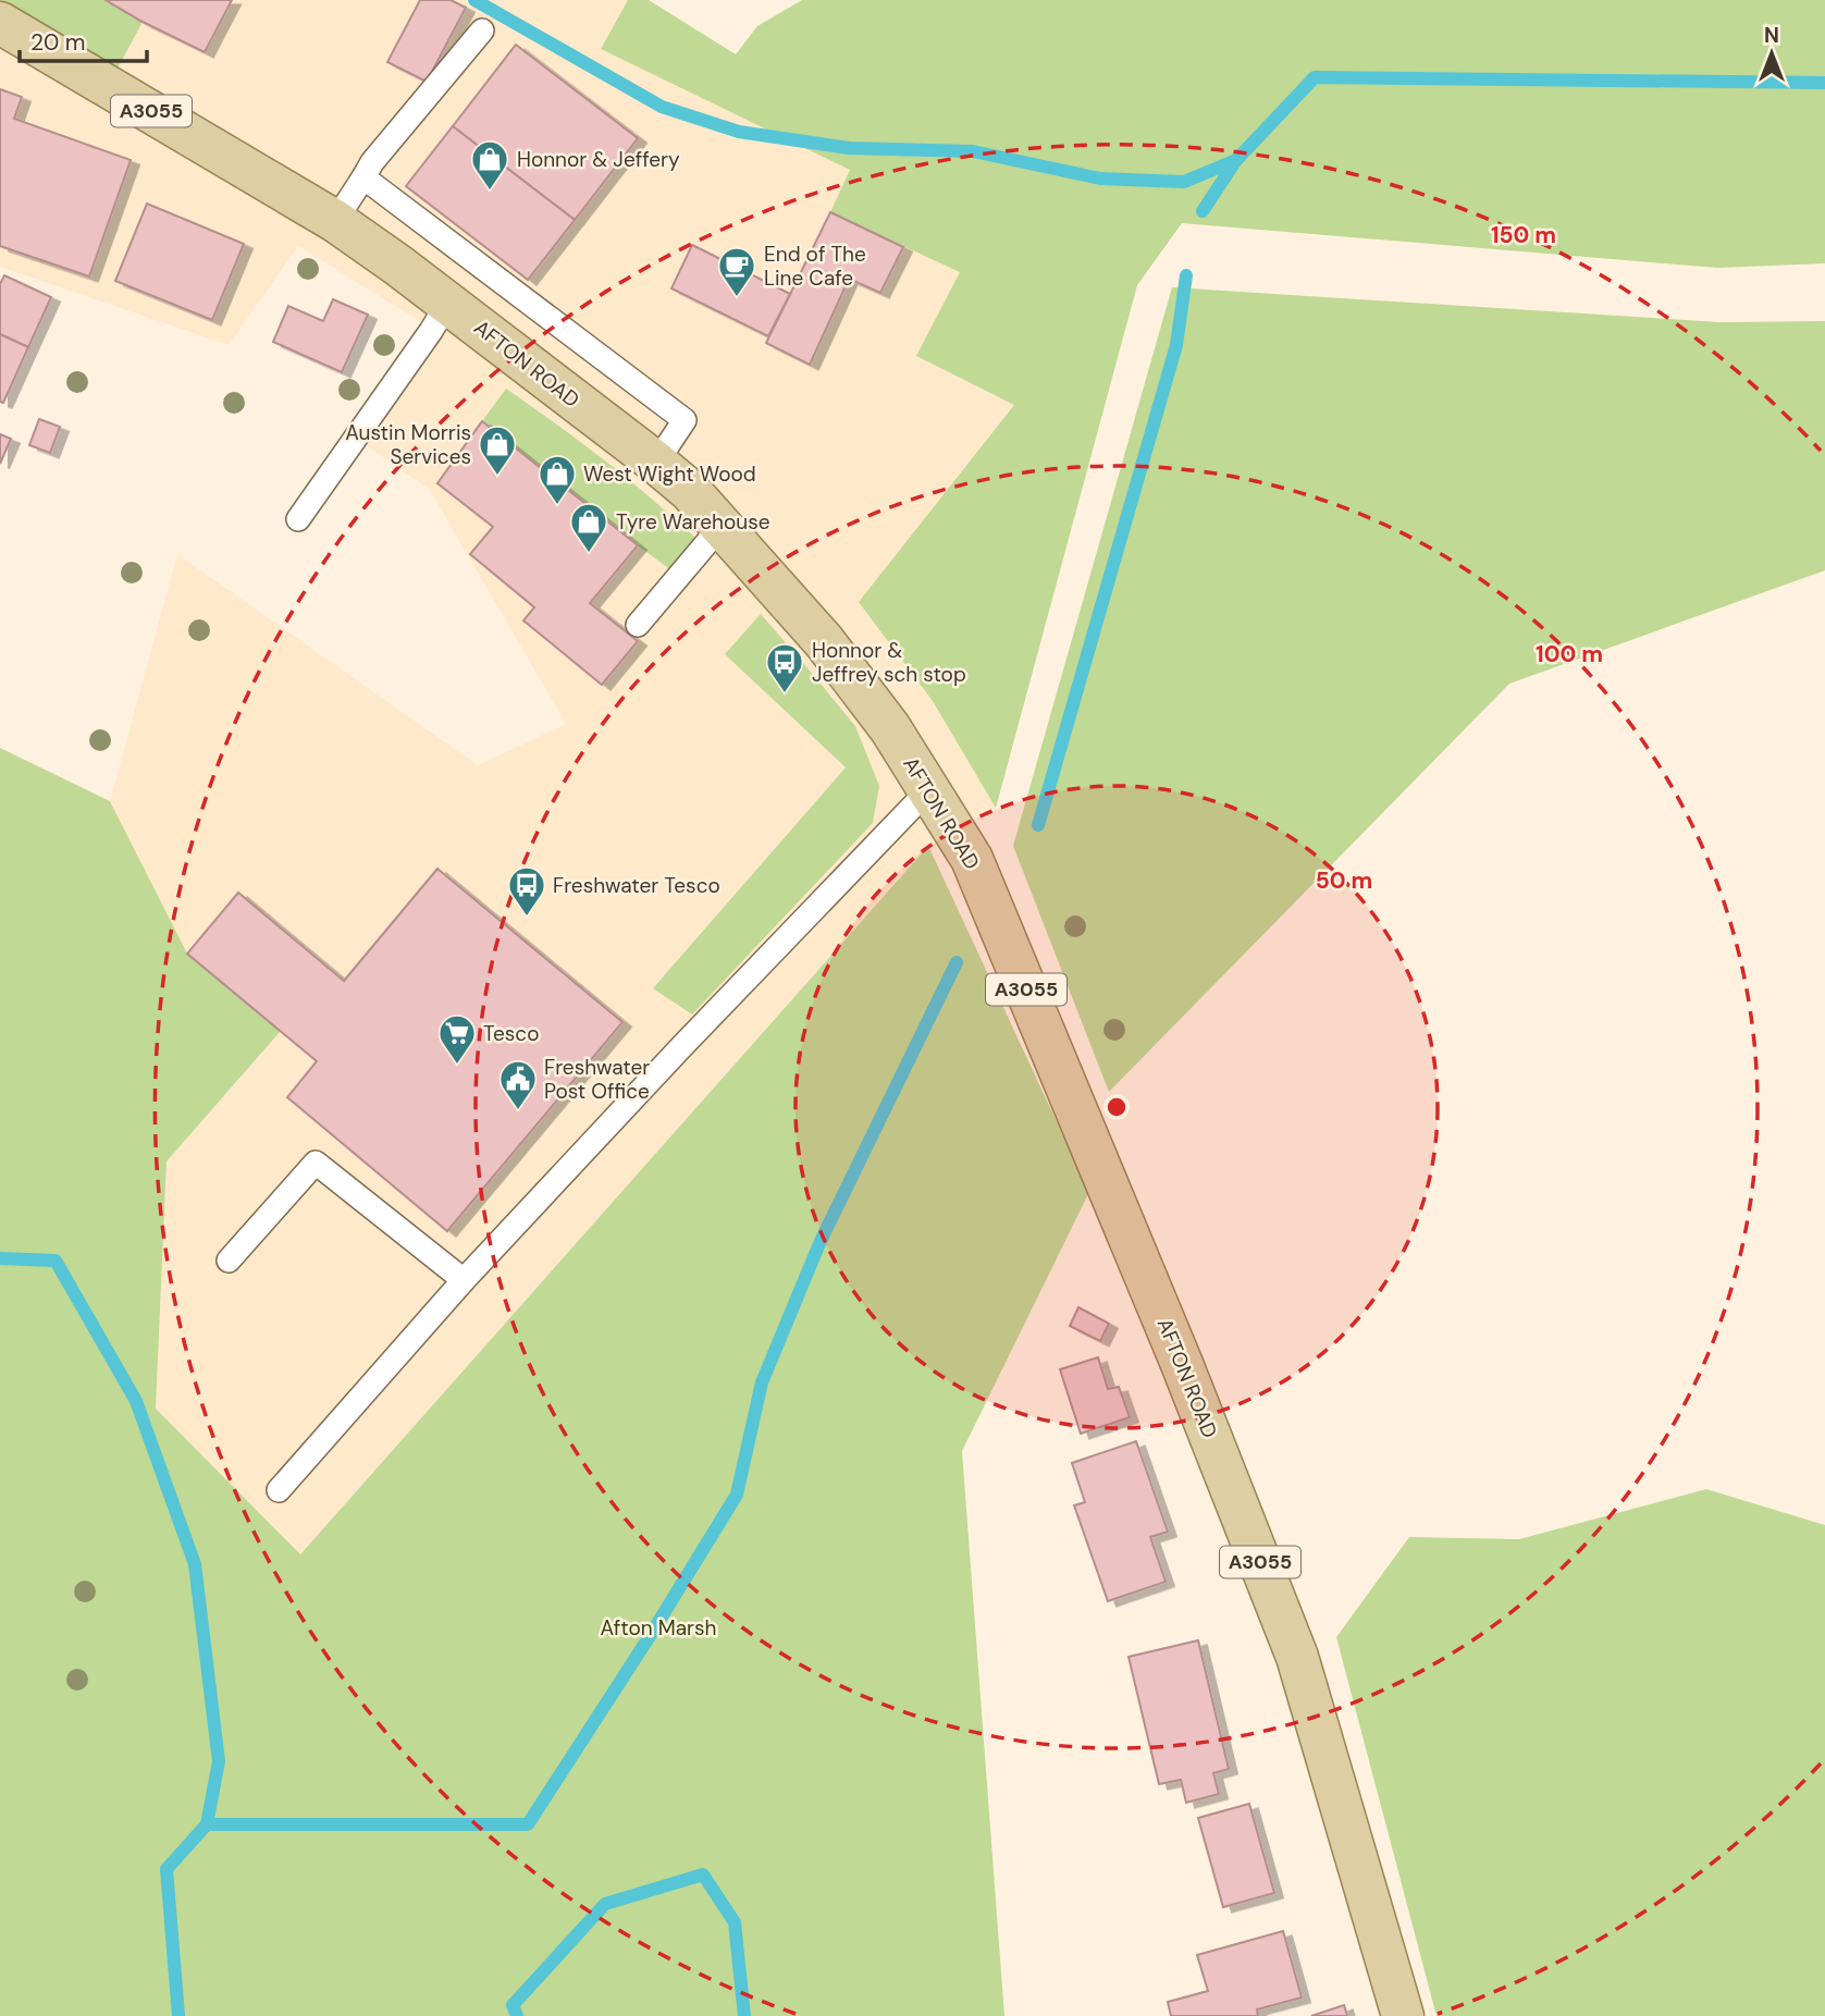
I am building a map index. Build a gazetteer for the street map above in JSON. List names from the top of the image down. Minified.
{"streets":{"main road":["A3055","AFTON ROAD"]},"parks":["Afton Marsh"],"places":{"shop":["Honnor & Jeffery","Austin Morris Services","West Wight Wood","Tyre Warehouse"],"cafe":["End of The Line Cafe"],"bus stop":["Honnor & Jeffrey sch stop","Freshwater Tesco"],"supermarket":["Tesco"],"public building":["Freshwater Post Office"]},"scale_bar":"20 m","north":"top","rings":["150 m","100 m","50 m"]}
